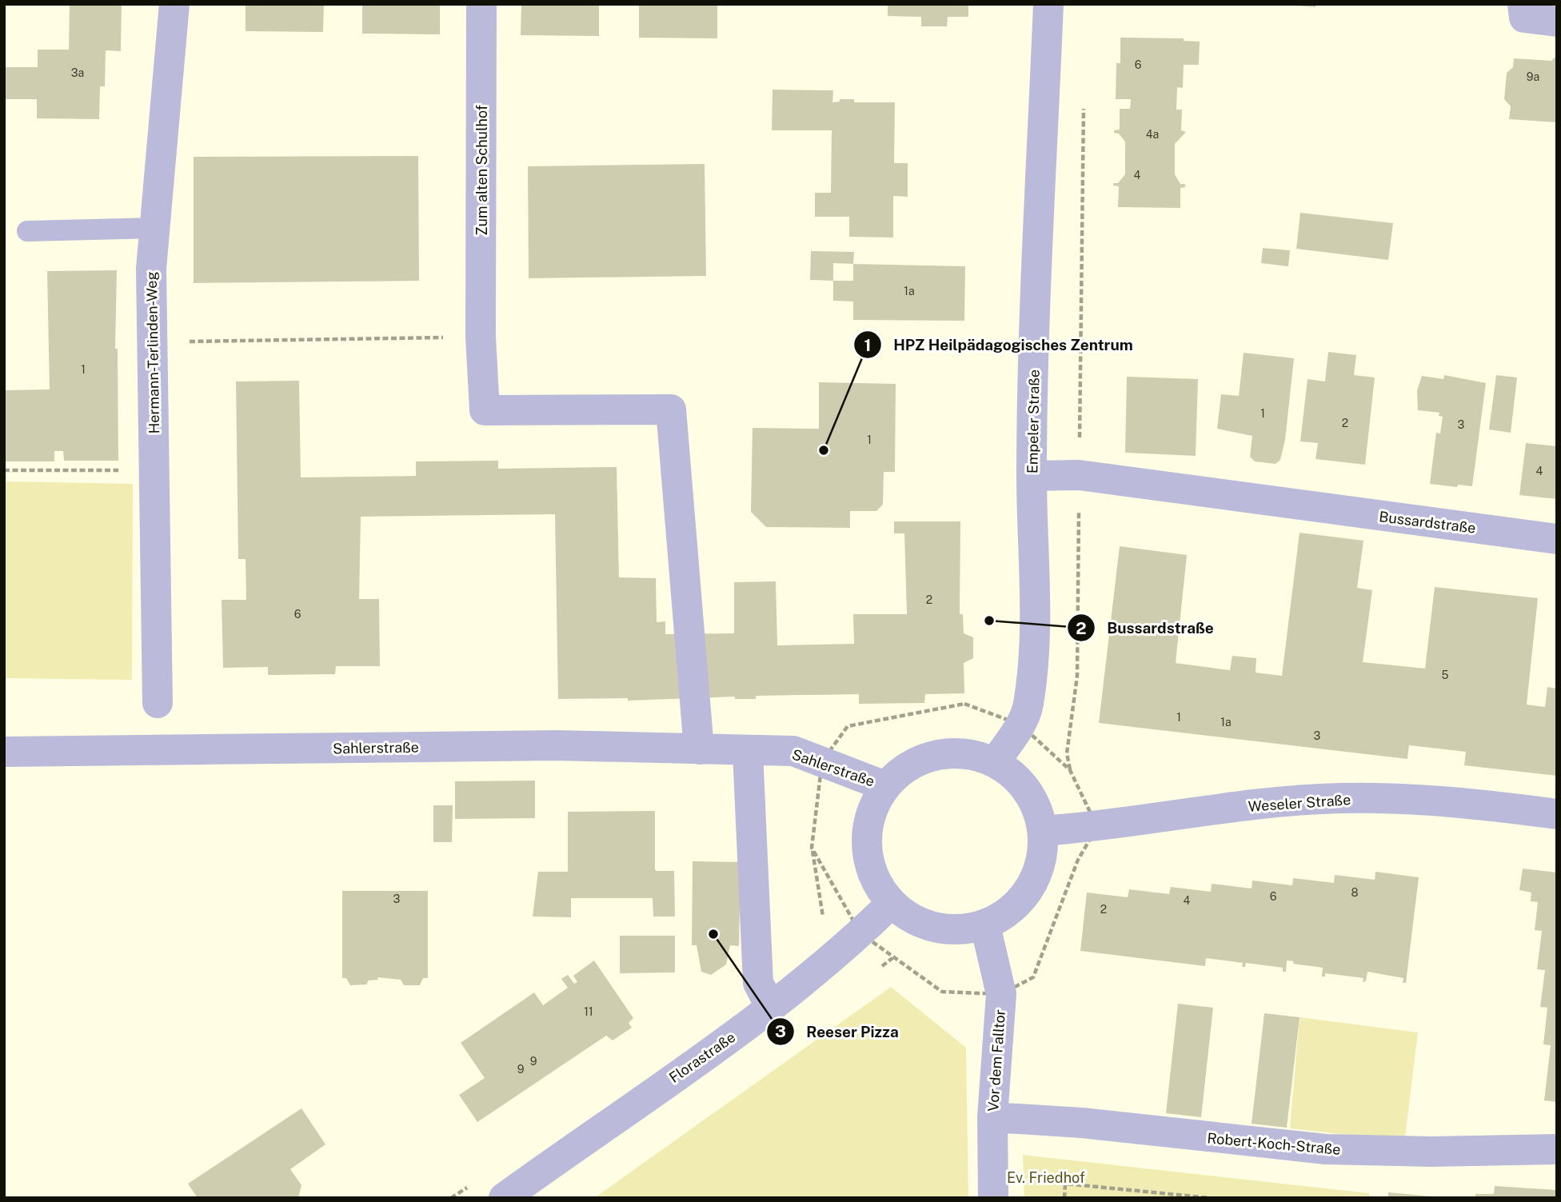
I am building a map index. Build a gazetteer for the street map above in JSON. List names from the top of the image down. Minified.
{"streets":{"street":["Zum alten Schulhof","Hermann-Terlinden-Weg","Empeler Straße","Bussardstraße","Sahlerstraße","Weseler Straße","Florastraße","Vor dem Falltor","Robert-Koch-Straße"]},"crossings":[["Zum alten Schulhof","Sahlerstraße"],["Hermann-Terlinden-Weg","Sahlerstraße"],["Empeler Straße","Bussardstraße"],["Empeler Straße","Sahlerstraße"],["Empeler Straße","Weseler Straße"],["Empeler Straße","Florastraße"],["Empeler Straße","Vor dem Falltor"],["Sahlerstraße","Weseler Straße"],["Sahlerstraße","Florastraße"],["Sahlerstraße","Vor dem Falltor"],["Weseler Straße","Florastraße"],["Weseler Straße","Vor dem Falltor"],["Florastraße","Vor dem Falltor"],["Vor dem Falltor","Robert-Koch-Straße"]],"parks":["Ev. Friedhof"],"places":["HPZ Heilpädagogisches Zentrum","Bussardstraße","Reeser Pizza"],"house_numbers":["6","3a","9a","4a","4","1a","1","1","2","3","1","4","2","6","5","1","1a","3","8","6","3","4","2","11","9","9"]}
